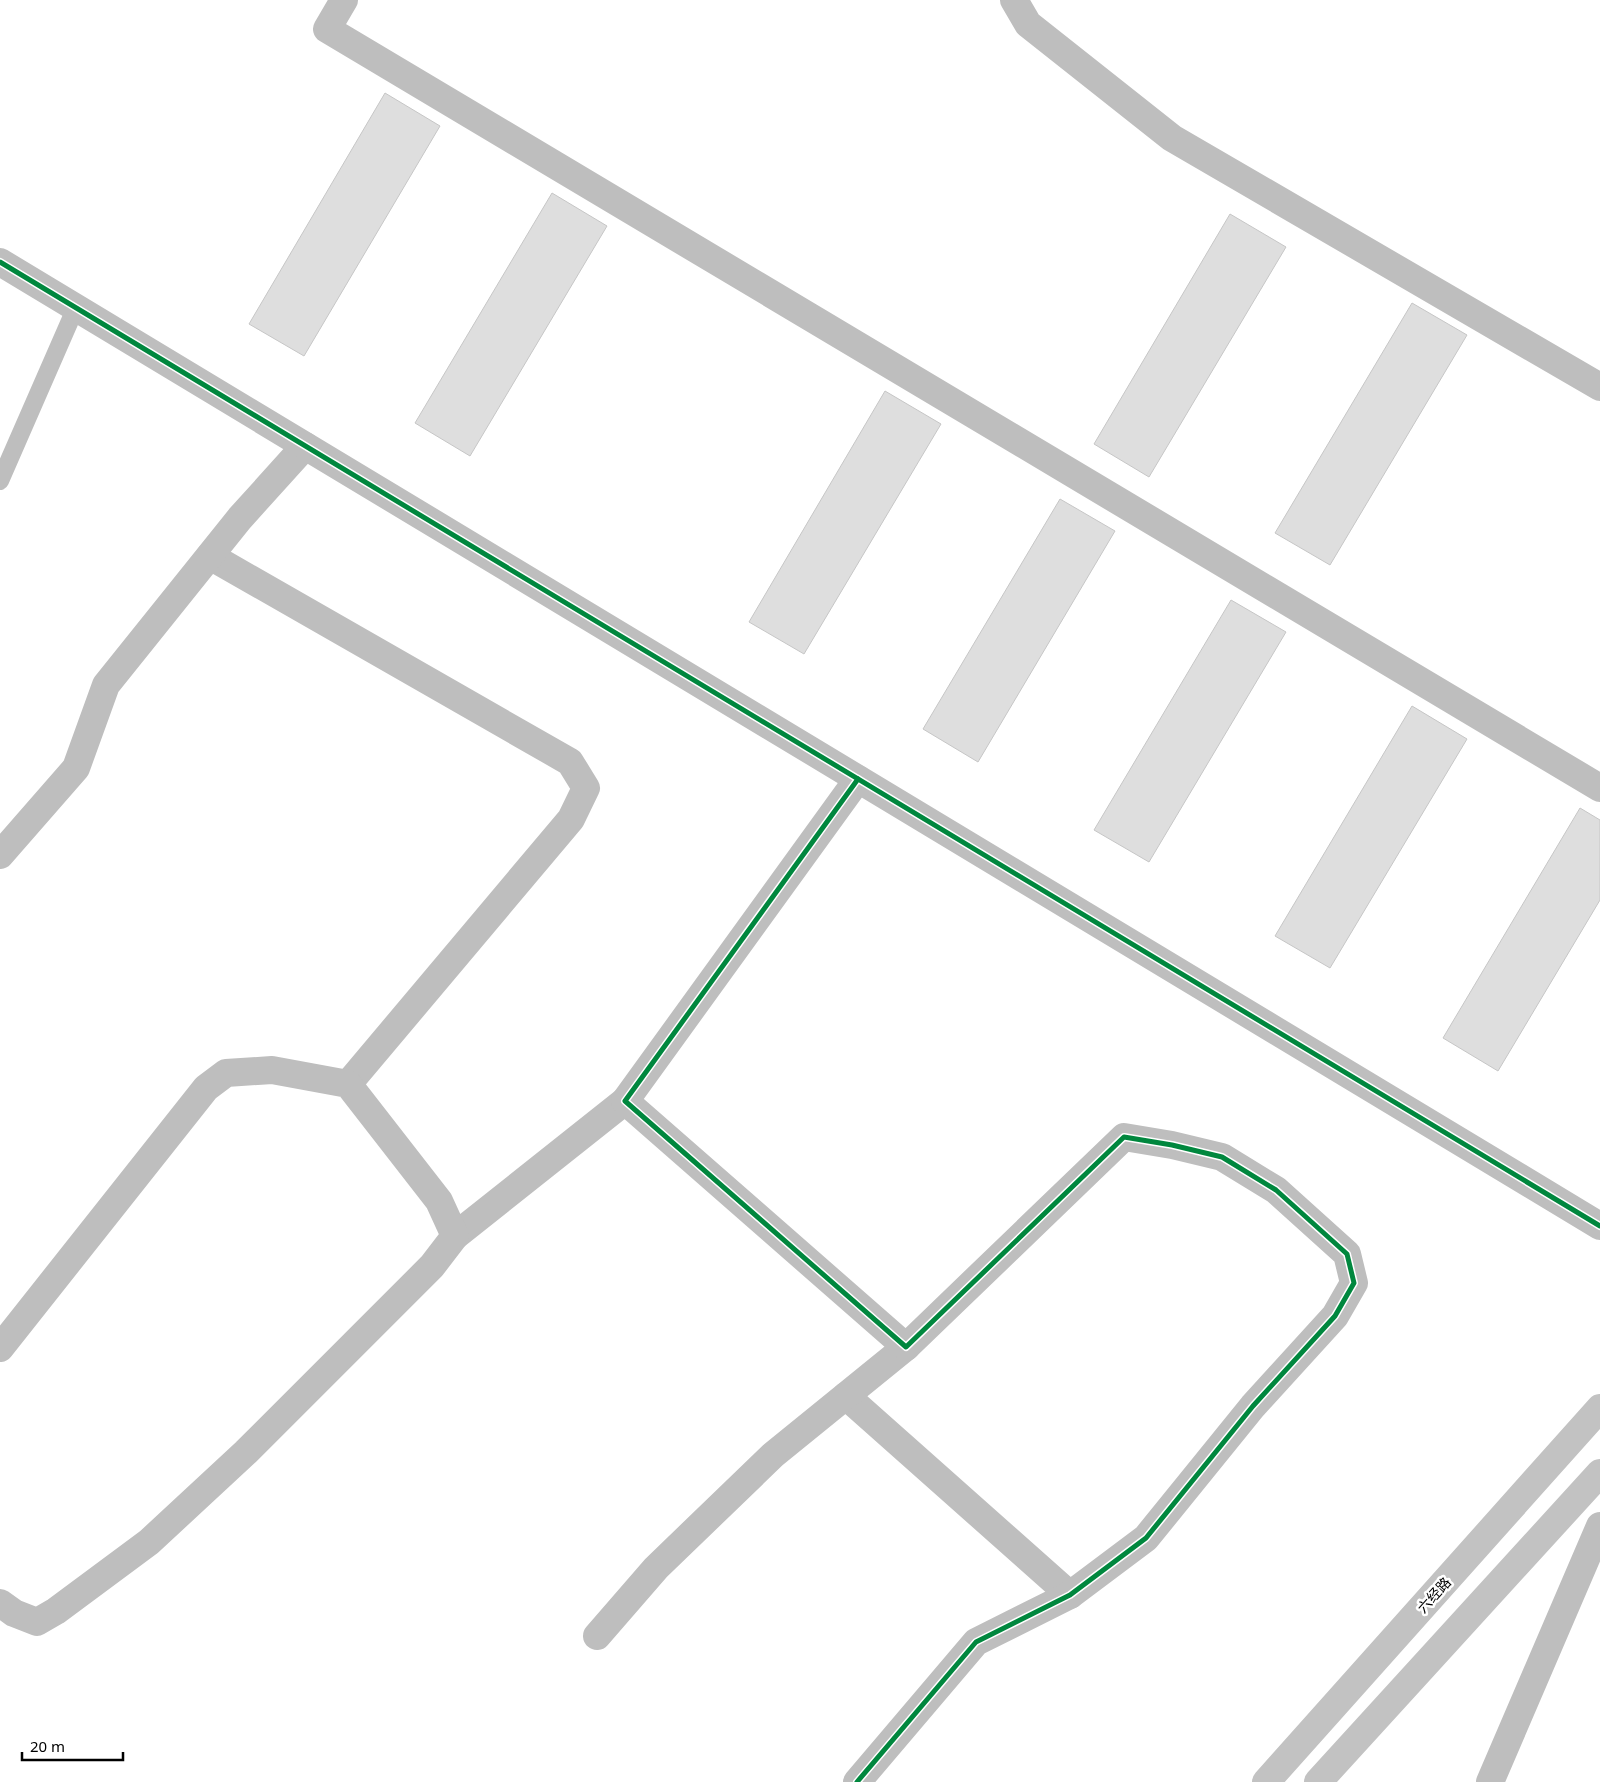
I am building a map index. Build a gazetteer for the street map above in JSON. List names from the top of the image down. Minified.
{"streets":{"main road":["六经路"]},"scale_bar":"20 m"}
